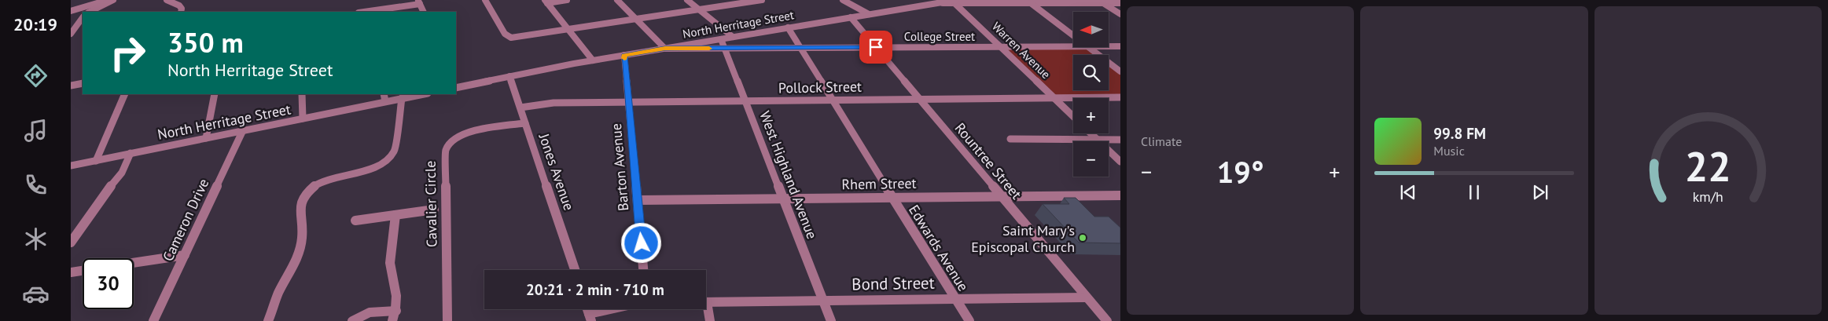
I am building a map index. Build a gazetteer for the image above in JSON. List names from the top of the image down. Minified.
{"streets":{"street":["North Herritage Street","College Street","Warren Avenue","Pollock Street","Rountree Street","Barton Avenue","Jones Avenue","West Highland Avenue","Rhem Street","Cavalier Circle","Cameron Drive","Edwards Avenue","Bond Street"]},"crossings":[["North Herritage Street","College Street"],["North Herritage Street","Warren Avenue"],["North Herritage Street","Rountree Street"],["North Herritage Street","Barton Avenue"],["North Herritage Street","Jones Avenue"],["North Herritage Street","West Highland Avenue"],["North Herritage Street","Cameron Drive"],["North Herritage Street","Edwards Avenue"],["College Street","Warren Avenue"],["College Street","Rountree Street"],["College Street","West Highland Avenue"],["College Street","Edwards Avenue"],["Warren Avenue","Pollock Street"],["Pollock Street","Rountree Street"],["Pollock Street","Barton Avenue"],["Pollock Street","Jones Avenue"],["Pollock Street","West Highland Avenue"],["Pollock Street","Edwards Avenue"],["Rountree Street","Rhem Street"],["Rountree Street","Bond Street"],["Barton Avenue","Rhem Street"],["Jones Avenue","Cavalier Circle"],["West Highland Avenue","Rhem Street"],["West Highland Avenue","Bond Street"],["Rhem Street","Edwards Avenue"],["Edwards Avenue","Bond Street"]],"places":["Saint Mary's Episcopal Church"],"north":"left","page":{"tabs":"20:19","tile":"Climate","map_buttons":["+","−"],"turn":["350 m","North Herritage Street"],"song":["99.8 FM","Music"],"heat":["−","19°","+"],"limit":"30","trip":"20:21 · 2 min · 710 m","gauge":["22","km/h"]}}
